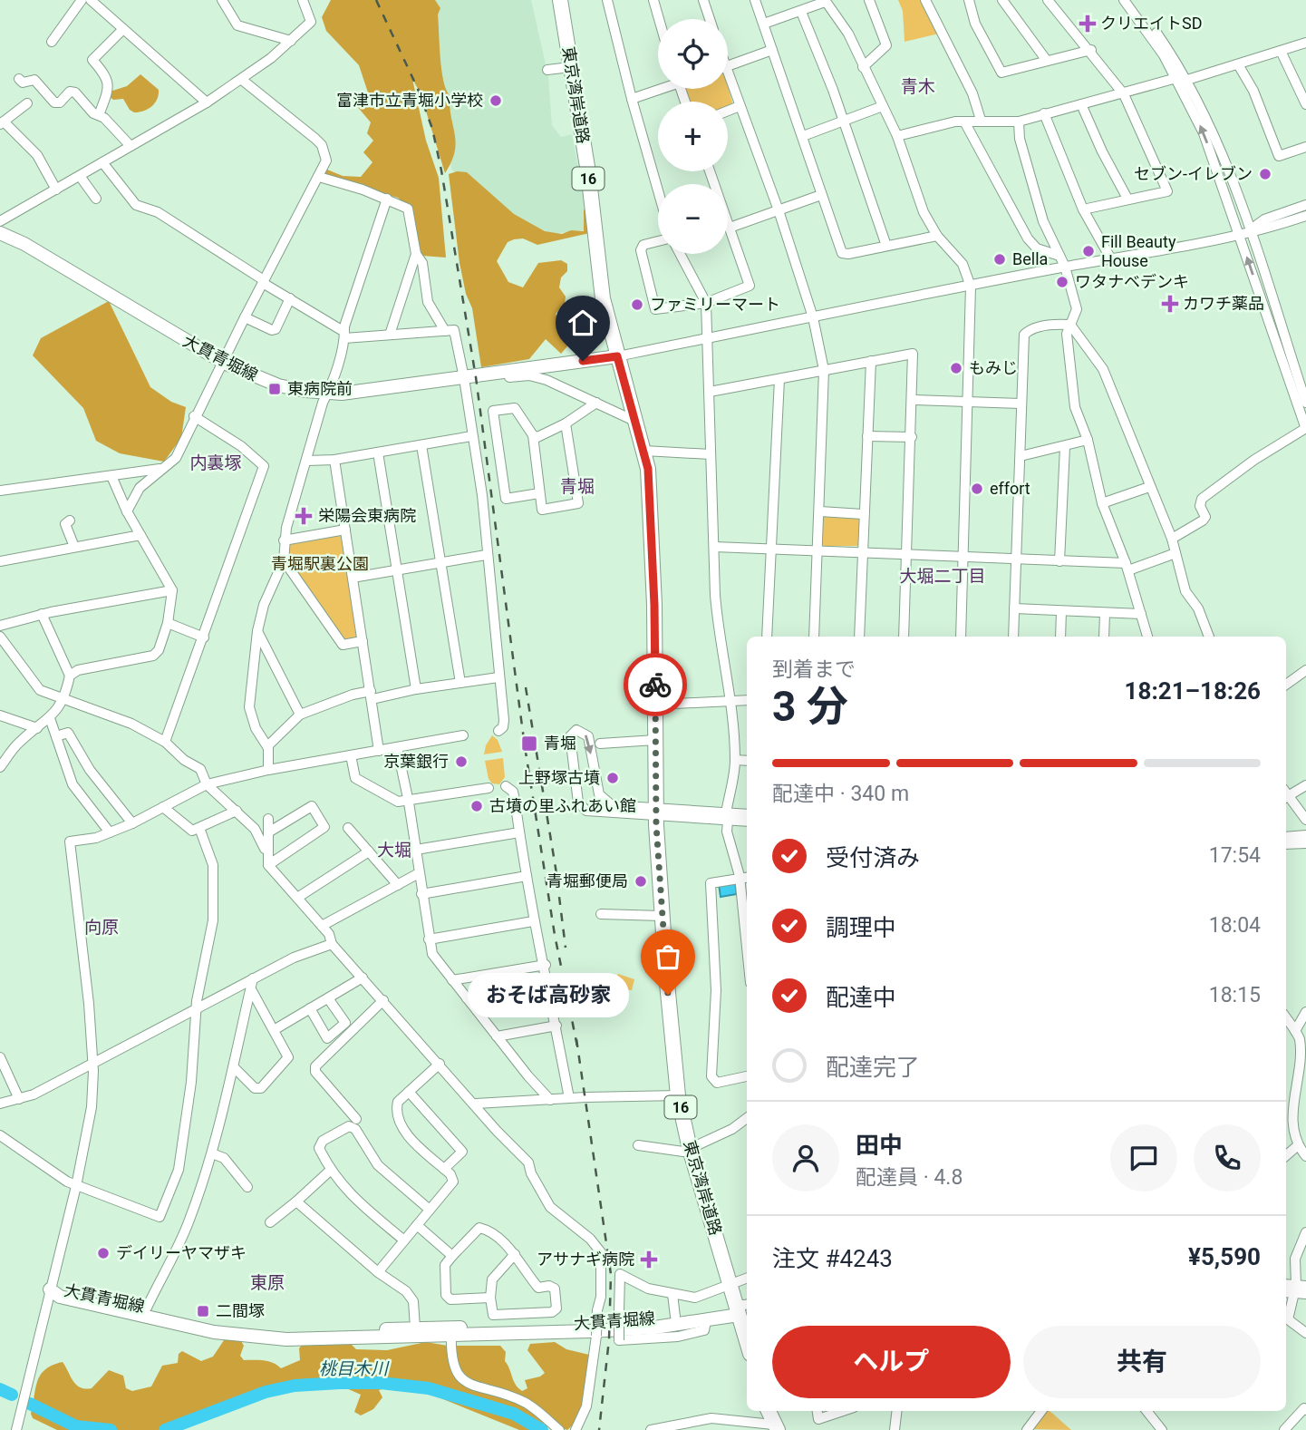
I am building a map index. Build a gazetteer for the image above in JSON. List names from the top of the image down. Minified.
{"streets":{"highway":["東京湾岸道路","16"],"main road":["大貫青堀線"]},"crossings":[["東京湾岸道路","大貫青堀線"]],"districts":["青木","内裏塚","青堀","大堀二丁目","大堀","向原","東原"],"water":["桃目木川"],"parks":["青堀駅裏公園"],"places":{"health":["クリエイトSD","カワチ薬品","栄陽会東病院","アサナギ病院"],"other":["富津市立青堀小学校","セブン-イレブン","Fill Beauty House","Bella","ワタナベデンキ","ファミリーマート","もみじ","effort","京葉銀行","上野塚古墳","古墳の里ふれあい館","青堀郵便局","おそば高砂家","デイリーヤマザキ"],"transit":["東病院前","青堀","二間塚"]},"page":{"map_buttons":["+","−"],"heading":["3 分","到着まで","18:21–18:26"],"panel":["田中","配達員 · 4.8","注文 #4243","¥5,590"],"bar":"配達中 · 340 m","list":[["受付済み","17:54"],["調理中","18:04"],["配達中","18:15"],"配達完了"],"bubble":"おそば高砂家","buttons":["ヘルプ","共有"]}}
